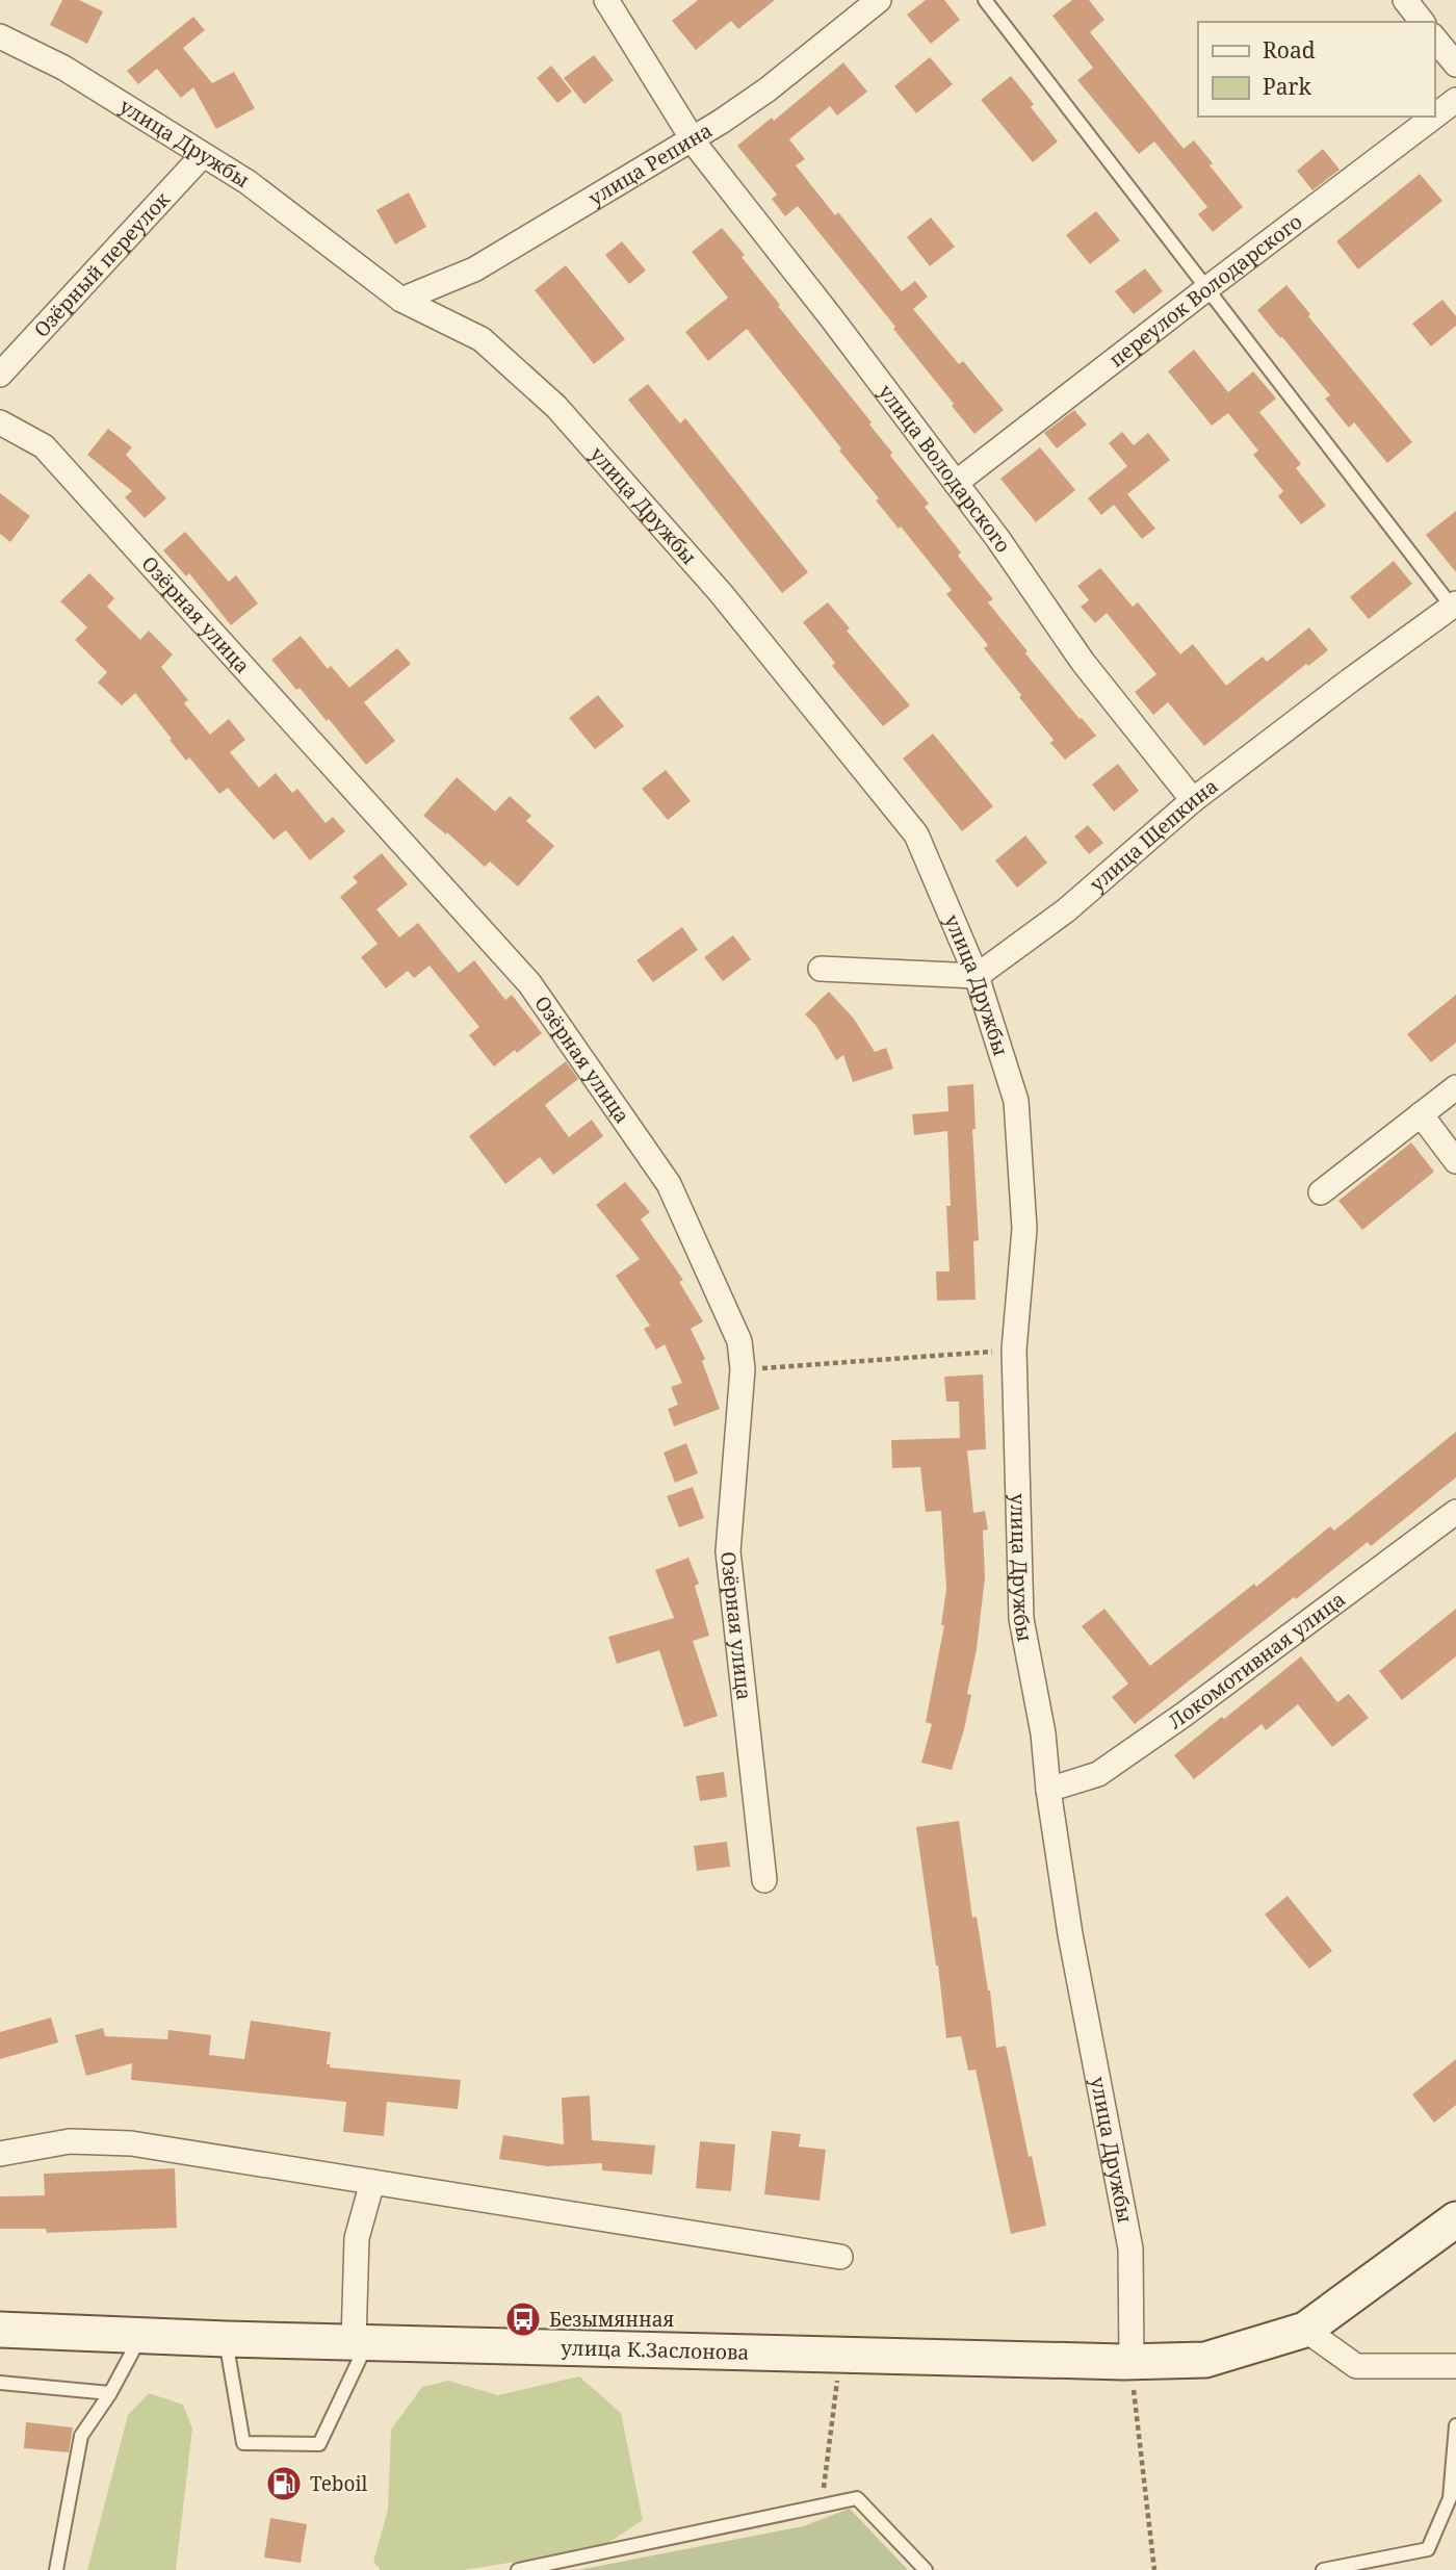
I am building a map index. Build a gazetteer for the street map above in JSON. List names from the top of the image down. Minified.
{"streets":{"street":["улица Дружбы","улица Репина","Озёрный переулок","переулок Володарского","улица Володарского","Озёрная улица","улица Щепкина","Локомотивная улица","улица К.Заслонова"]},"crossings":[["улица Дружбы","улица Репина"],["улица Дружбы","Озёрный переулок"],["улица Дружбы","улица Щепкина"],["улица Дружбы","Локомотивная улица"],["улица Дружбы","улица К.Заслонова"],["улица Репина","улица Володарского"],["переулок Володарского","улица Володарского"],["улица Володарского","улица Щепкина"]],"places":{"bus stop":["Безымянная"],"fuel station":["Teboil"]},"legend":["Road","Park"]}
